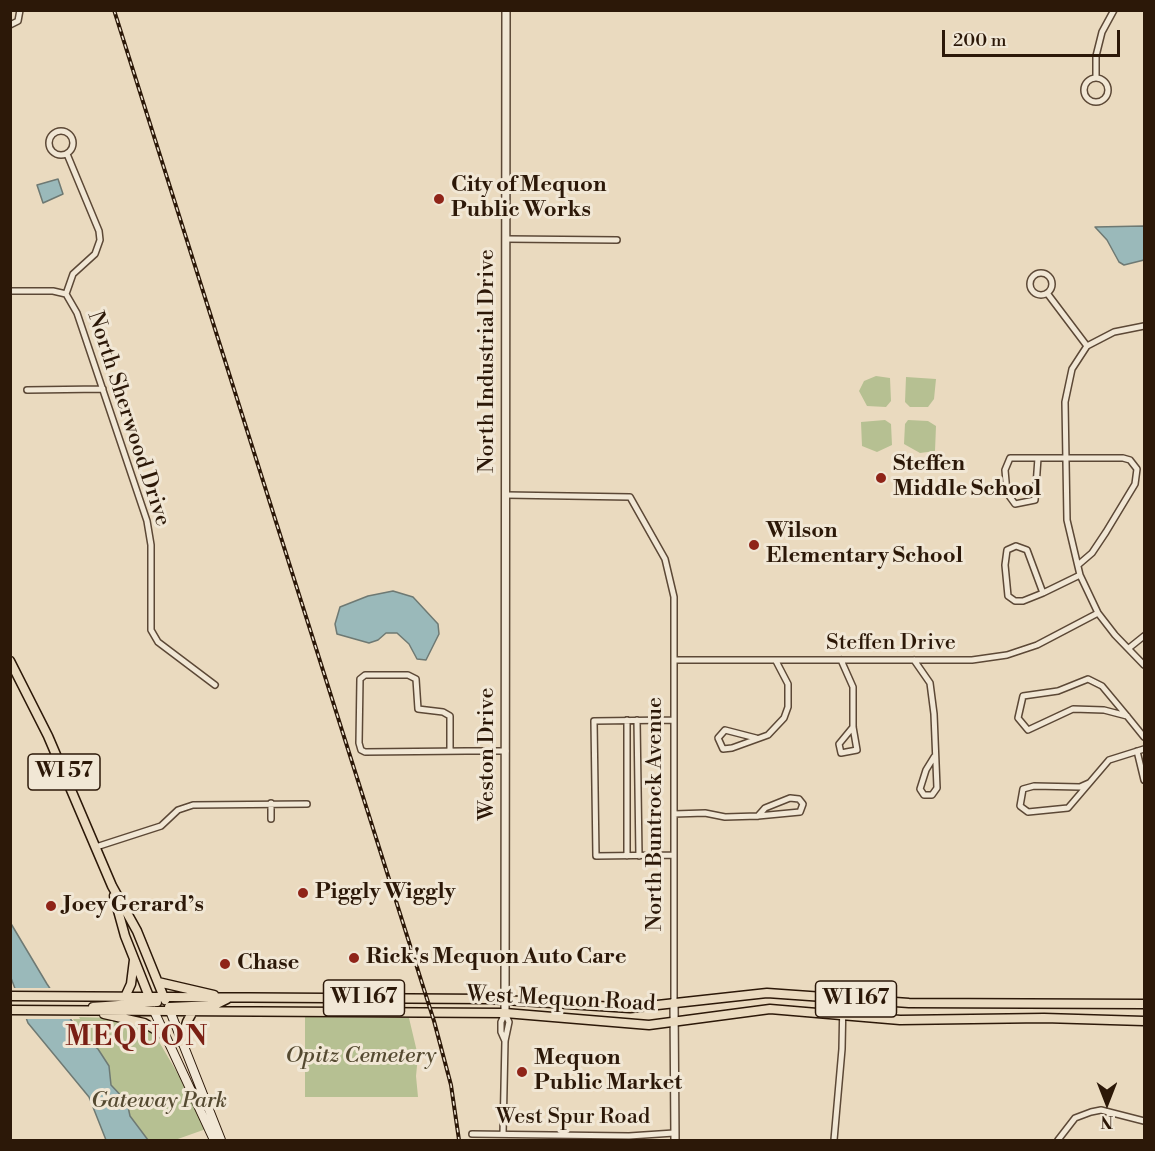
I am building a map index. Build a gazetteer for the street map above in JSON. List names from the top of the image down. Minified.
{"streets":{"main road":["WI 57","WI 167","West Mequon Road"],"street":["North Industrial Drive","North Sherwood Drive","Steffen Drive","Weston Drive","North Buntrock Avenue","West Spur Road"]},"crossings":[["North Industrial Drive","Weston Drive"],["North Industrial Drive","North Buntrock Avenue"],["Steffen Drive","North Buntrock Avenue"],["Weston Drive","North Buntrock Avenue"],["Weston Drive","West Mequon Road"],["WI 57","West Mequon Road"],["North Buntrock Avenue","West Mequon Road"],["North Buntrock Avenue","West Spur Road"]],"districts":["MEQUON"],"parks":["Opitz Cemetery","Gateway Park"],"places":["City of Mequon Public Works","Steffen Middle School","Wilson Elementary School","Piggly Wiggly","Joey Gerard’s","Rick's Mequon Auto Care","Chase","Mequon Public Market"],"scale_bar":"200 m","north":"bottom"}
